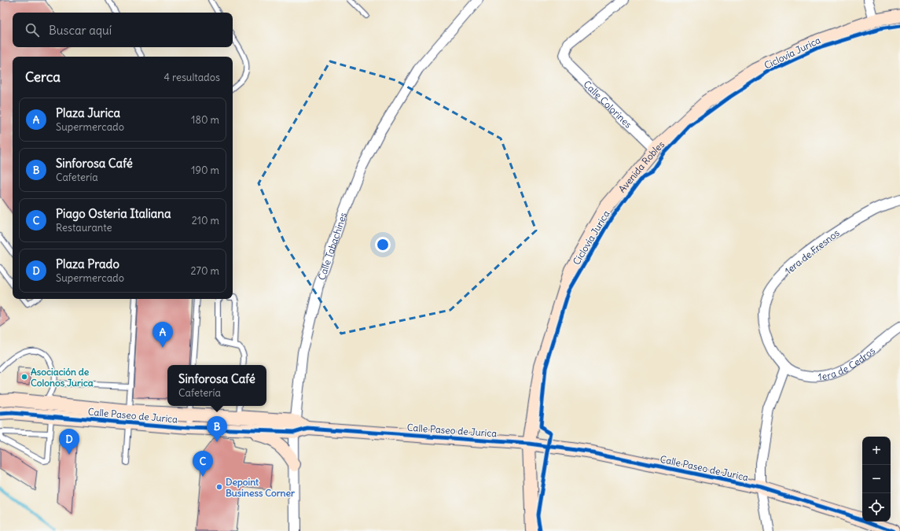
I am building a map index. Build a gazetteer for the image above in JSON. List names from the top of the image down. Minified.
{"streets":{"street":["Calle Colorines","Avenida Robles","Calle Tabachines","1era de Fresnos","1era de Cedros","Calle Paseo de Jurica"],"cycle path":["Ciclovía Jurica"]},"crossings":[["Calle Colorines","Avenida Robles"],["Avenida Robles","Calle Paseo de Jurica"],["Calle Tabachines","Calle Paseo de Jurica"],["1era de Fresnos","1era de Cedros"]],"places":["Asociación de Colonos Jurica","Depoint Business Corner"],"page":{"search":"Buscar aquí","heading":["Cerca","4 resultados"],"list":[{"mark":"A","name":"Plaza Jurica","note":"Supermercado","value":"180 m"},{"mark":"B","name":"Sinforosa Café","note":"Cafetería","value":"190 m"},{"mark":"C","name":"Piago Osteria Italiana","note":"Restaurante","value":"210 m"},{"mark":"D","name":"Plaza Prado","note":"Supermercado","value":"270 m"}],"pins":["A","B","D","C"],"popup":["Sinforosa Café","Cafetería"],"map_buttons":["+","−"]}}
